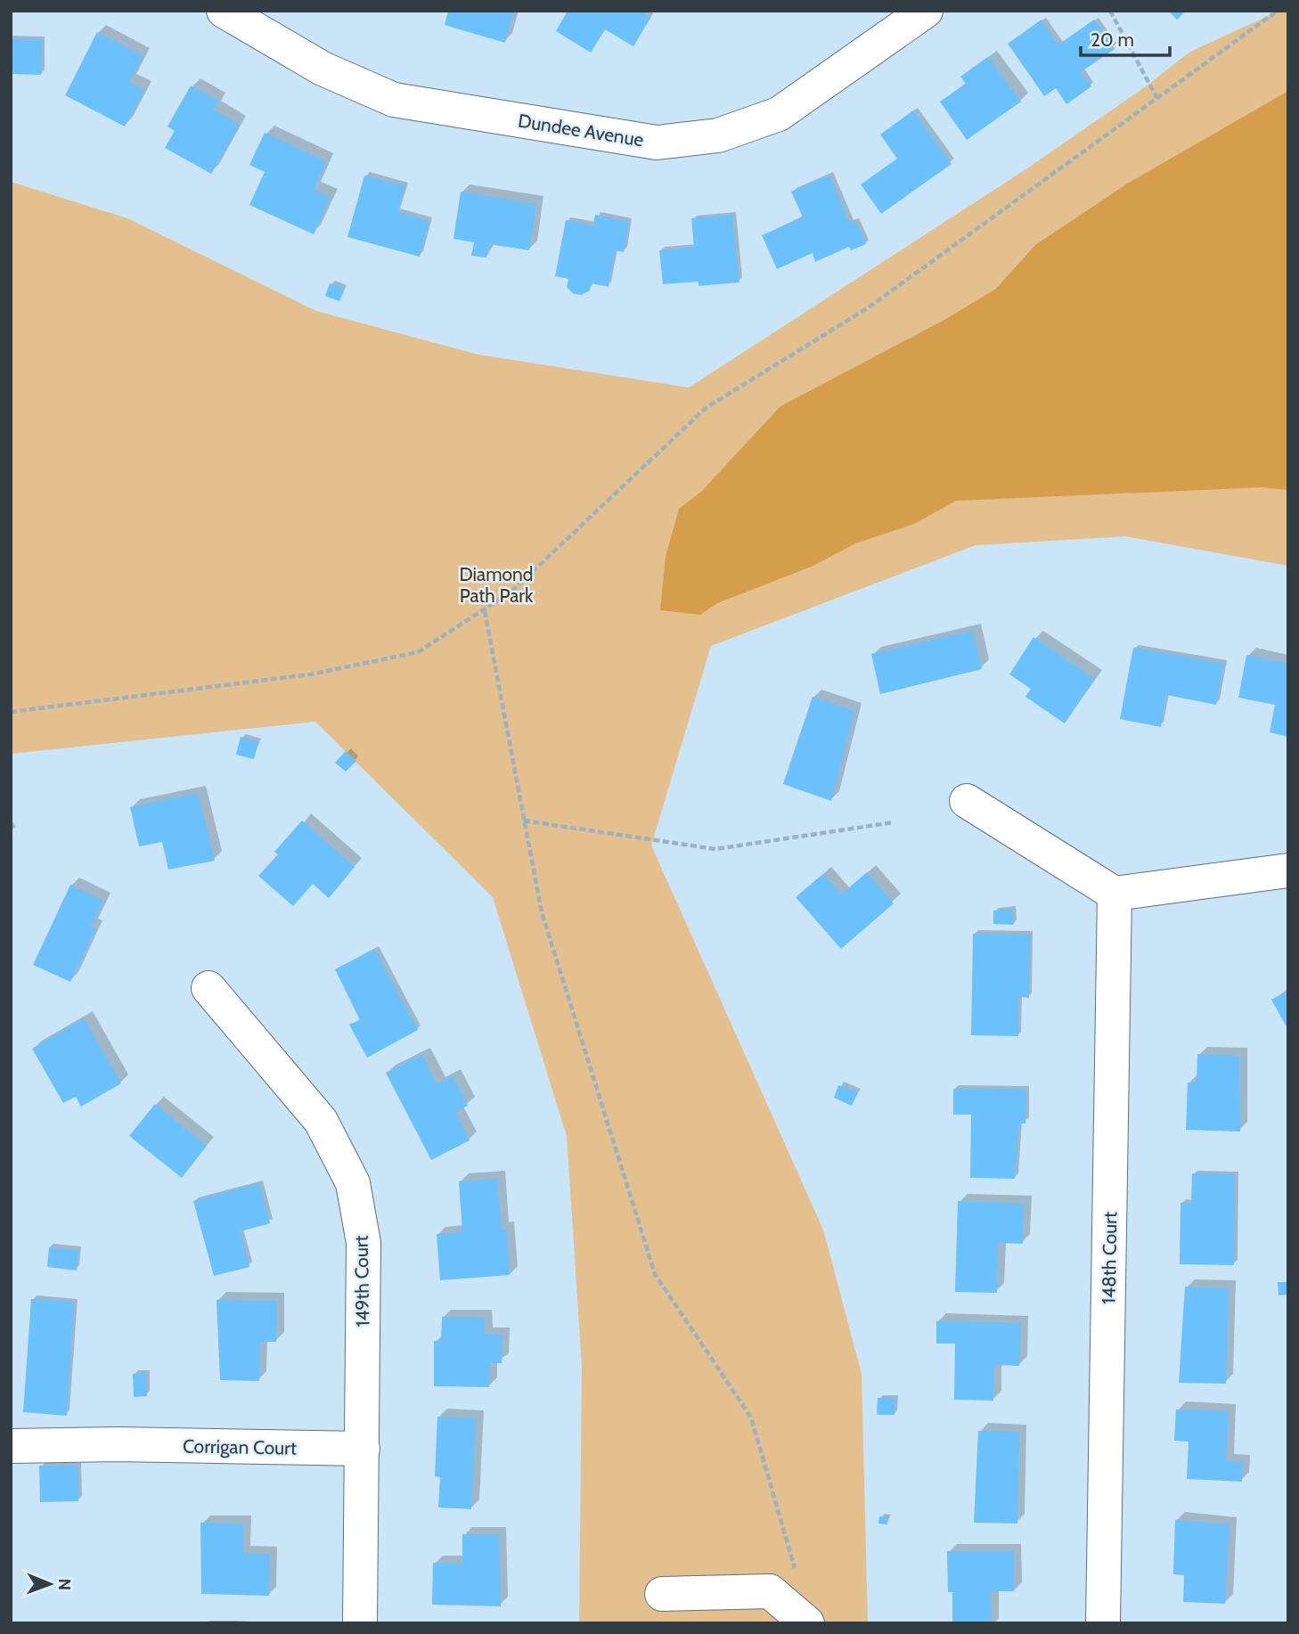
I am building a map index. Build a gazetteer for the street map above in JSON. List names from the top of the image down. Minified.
{"streets":{"street":["Dundee Avenue","148th Court","149th Court","Corrigan Court"]},"crossings":[["149th Court","Corrigan Court"]],"parks":["Diamond Path Park"],"scale_bar":"20 m","north":"right"}
